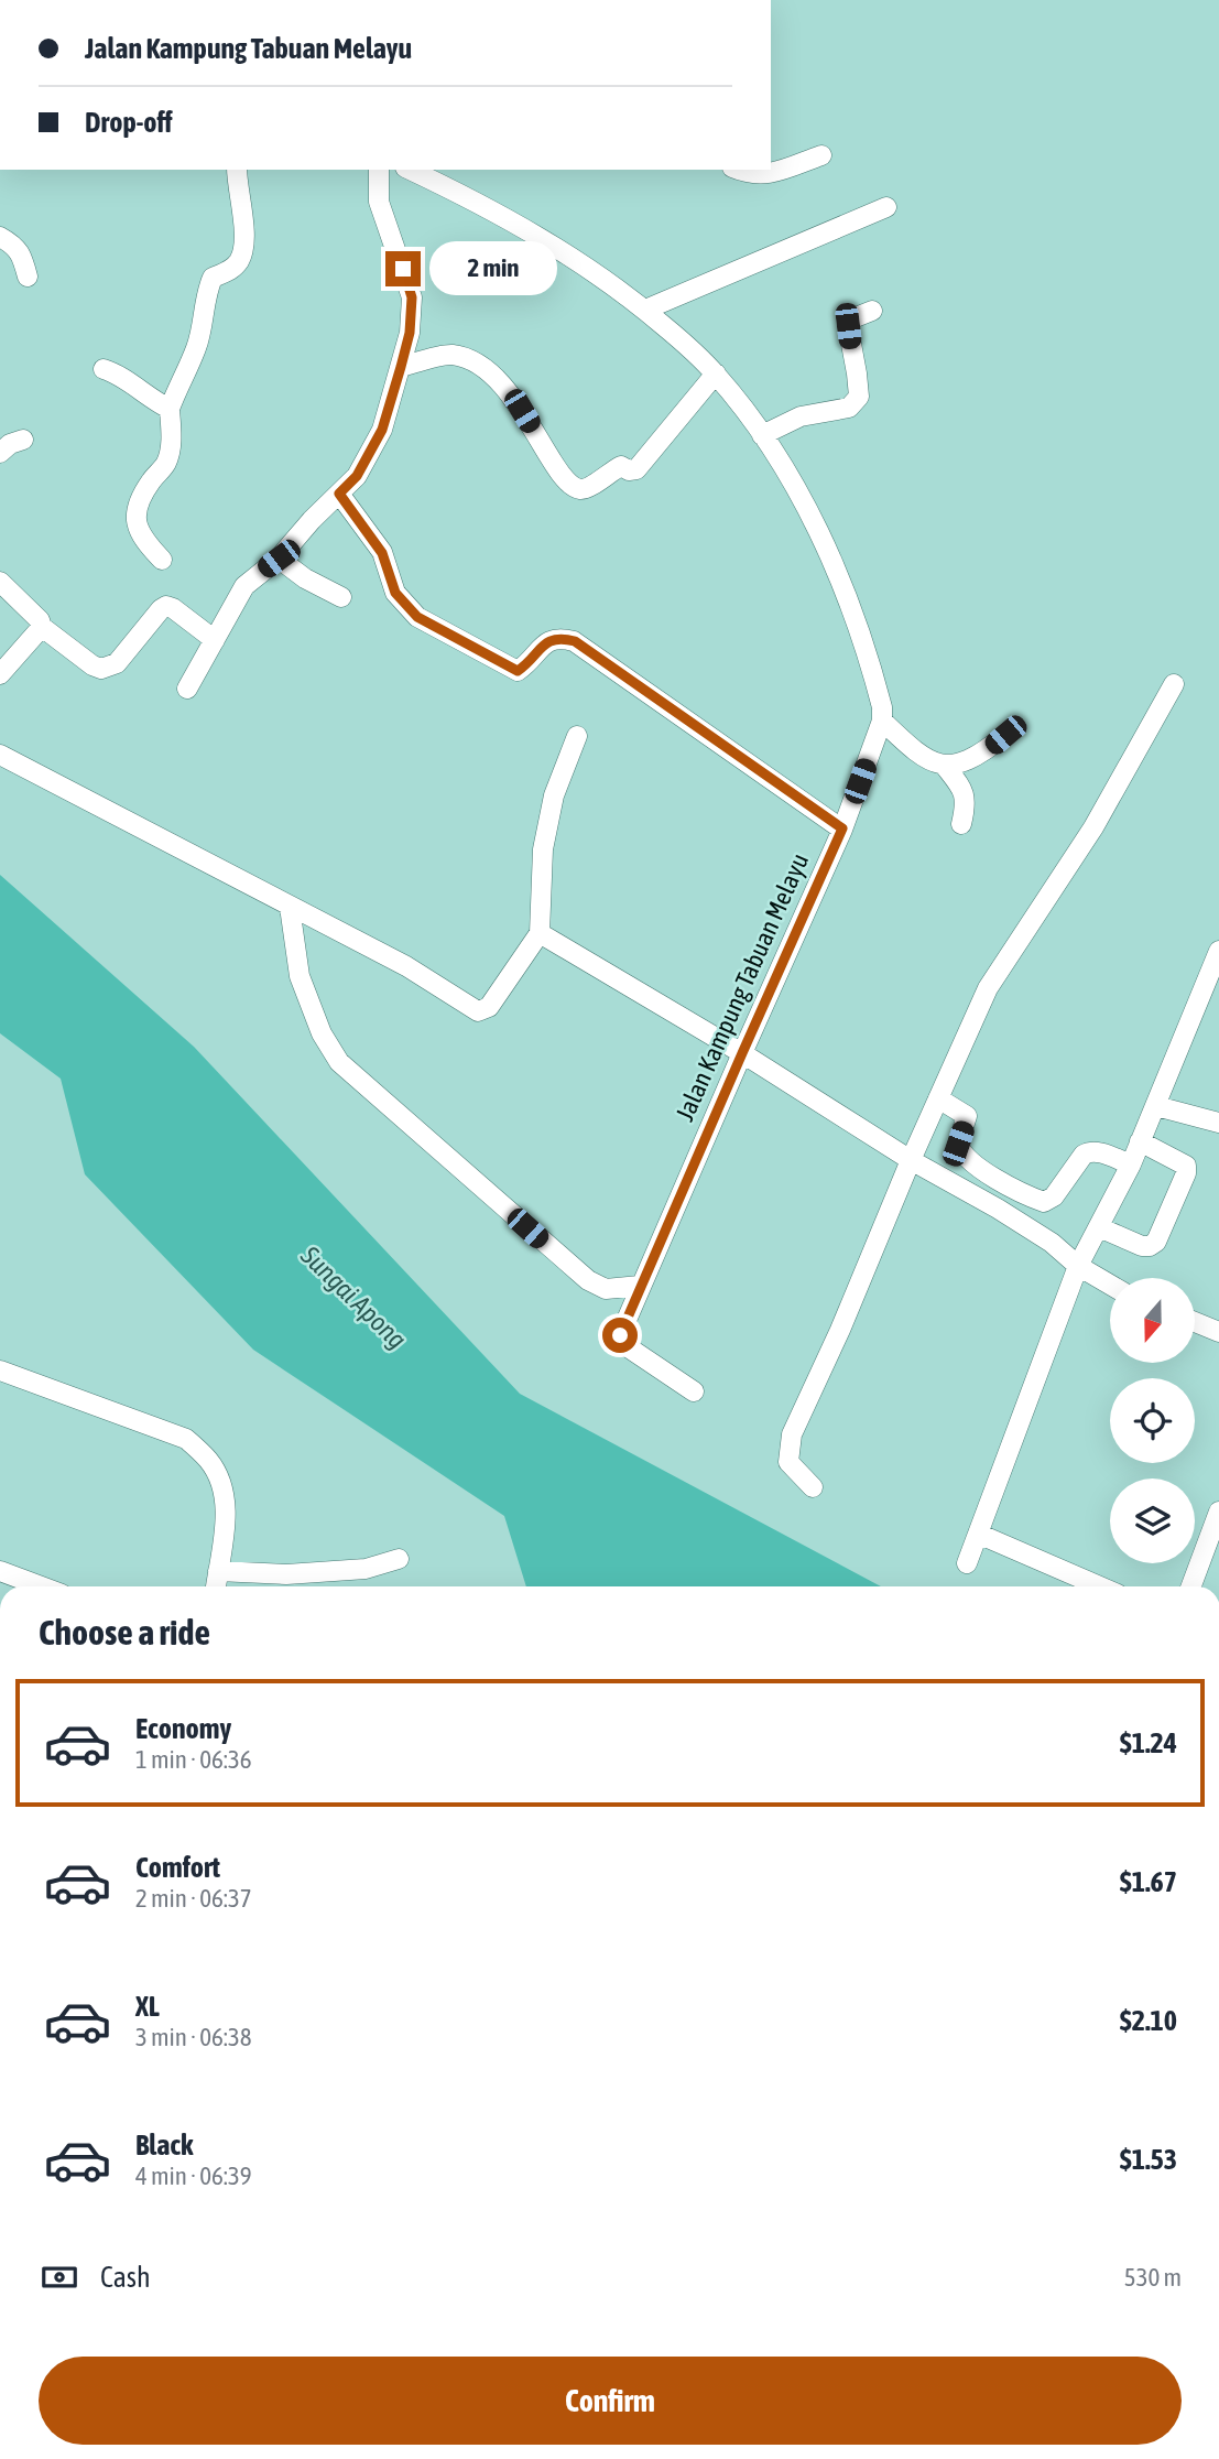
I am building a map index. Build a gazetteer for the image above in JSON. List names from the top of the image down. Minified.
{"streets":{"street":["Jalan Kampung Tabuan Melayu"]},"water":["Sungai Apong"],"north":"bottom","page":{"banner":["Jalan Kampung Tabuan Melayu","Drop-off"],"bubble":"2 min","heading":"Choose a ride","list":[{"name":"Economy","note":"1 min · 06:36","value":"$1.24"},{"name":"Comfort","note":"2 min · 06:37","value":"$1.67"},{"name":"XL","note":"3 min · 06:38","value":"$2.10"},{"name":"Black","note":"4 min · 06:39","value":"$1.53"}],"pay":["Cash","530 m"],"buttons":"Confirm"}}
